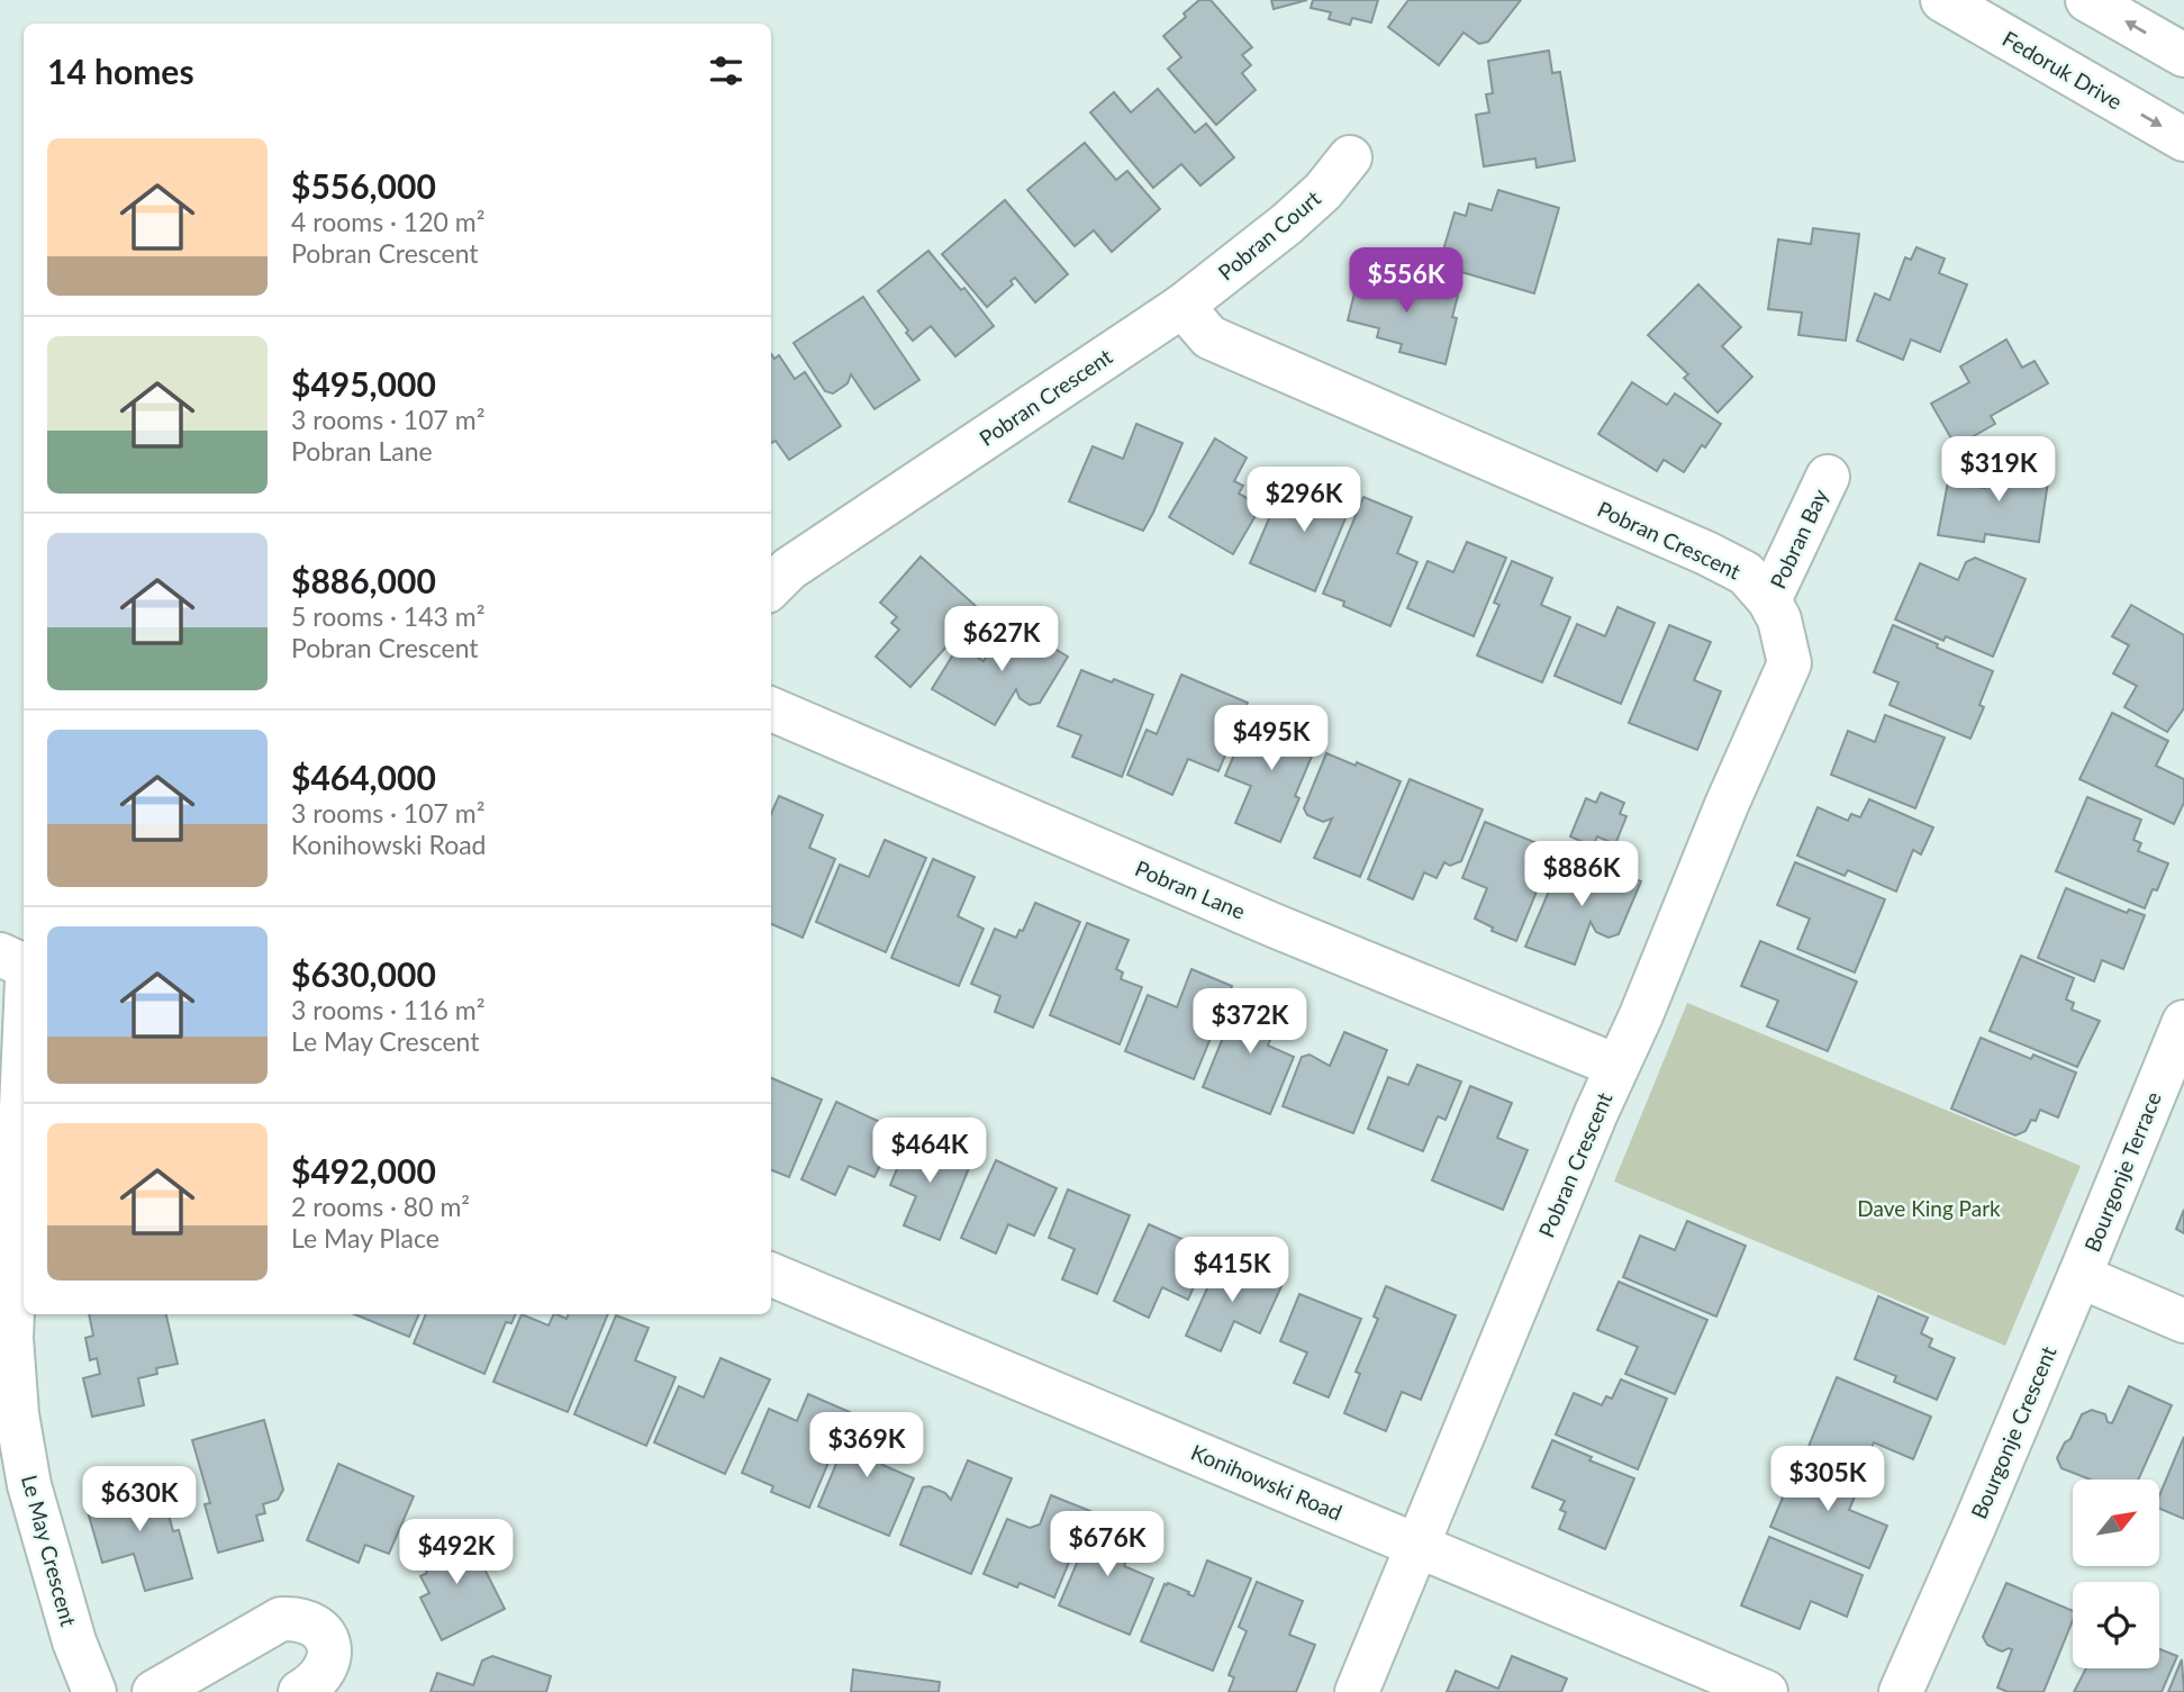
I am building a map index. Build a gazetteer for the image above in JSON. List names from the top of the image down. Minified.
{"streets":{"street":["Fedoruk Drive","Pobran Court","Pobran Crescent","Pobran Bay","Pobran Lane","Bourgonje Terrace","Bourgonje Crescent","Konihowski Road","Le May Crescent"]},"crossings":[["Pobran Court","Pobran Crescent"],["Pobran Crescent","Pobran Bay"],["Pobran Crescent","Pobran Lane"],["Pobran Crescent","Konihowski Road"],["Bourgonje Terrace","Bourgonje Crescent"]],"parks":["Dave King Park"],"north":"top right","page":{"heading":"14 homes","list":[{"name":"$556,000","note":"4 rooms · 120 m² · Pobran Crescent"},{"name":"$495,000","note":"3 rooms · 107 m² · Pobran Lane"},{"name":"$886,000","note":"5 rooms · 143 m² · Pobran Crescent"},{"name":"$464,000","note":"3 rooms · 107 m² · Konihowski Road"},{"name":"$630,000","note":"3 rooms · 116 m² · Le May Crescent"},{"name":"$492,000","note":"2 rooms · 80 m² · Le May Place"}],"price":["$556K","$319K","$296K","$627K","$495K","$886K","$372K","$464K","$415K","$369K","$305K","$630K","$676K","$492K"]}}
